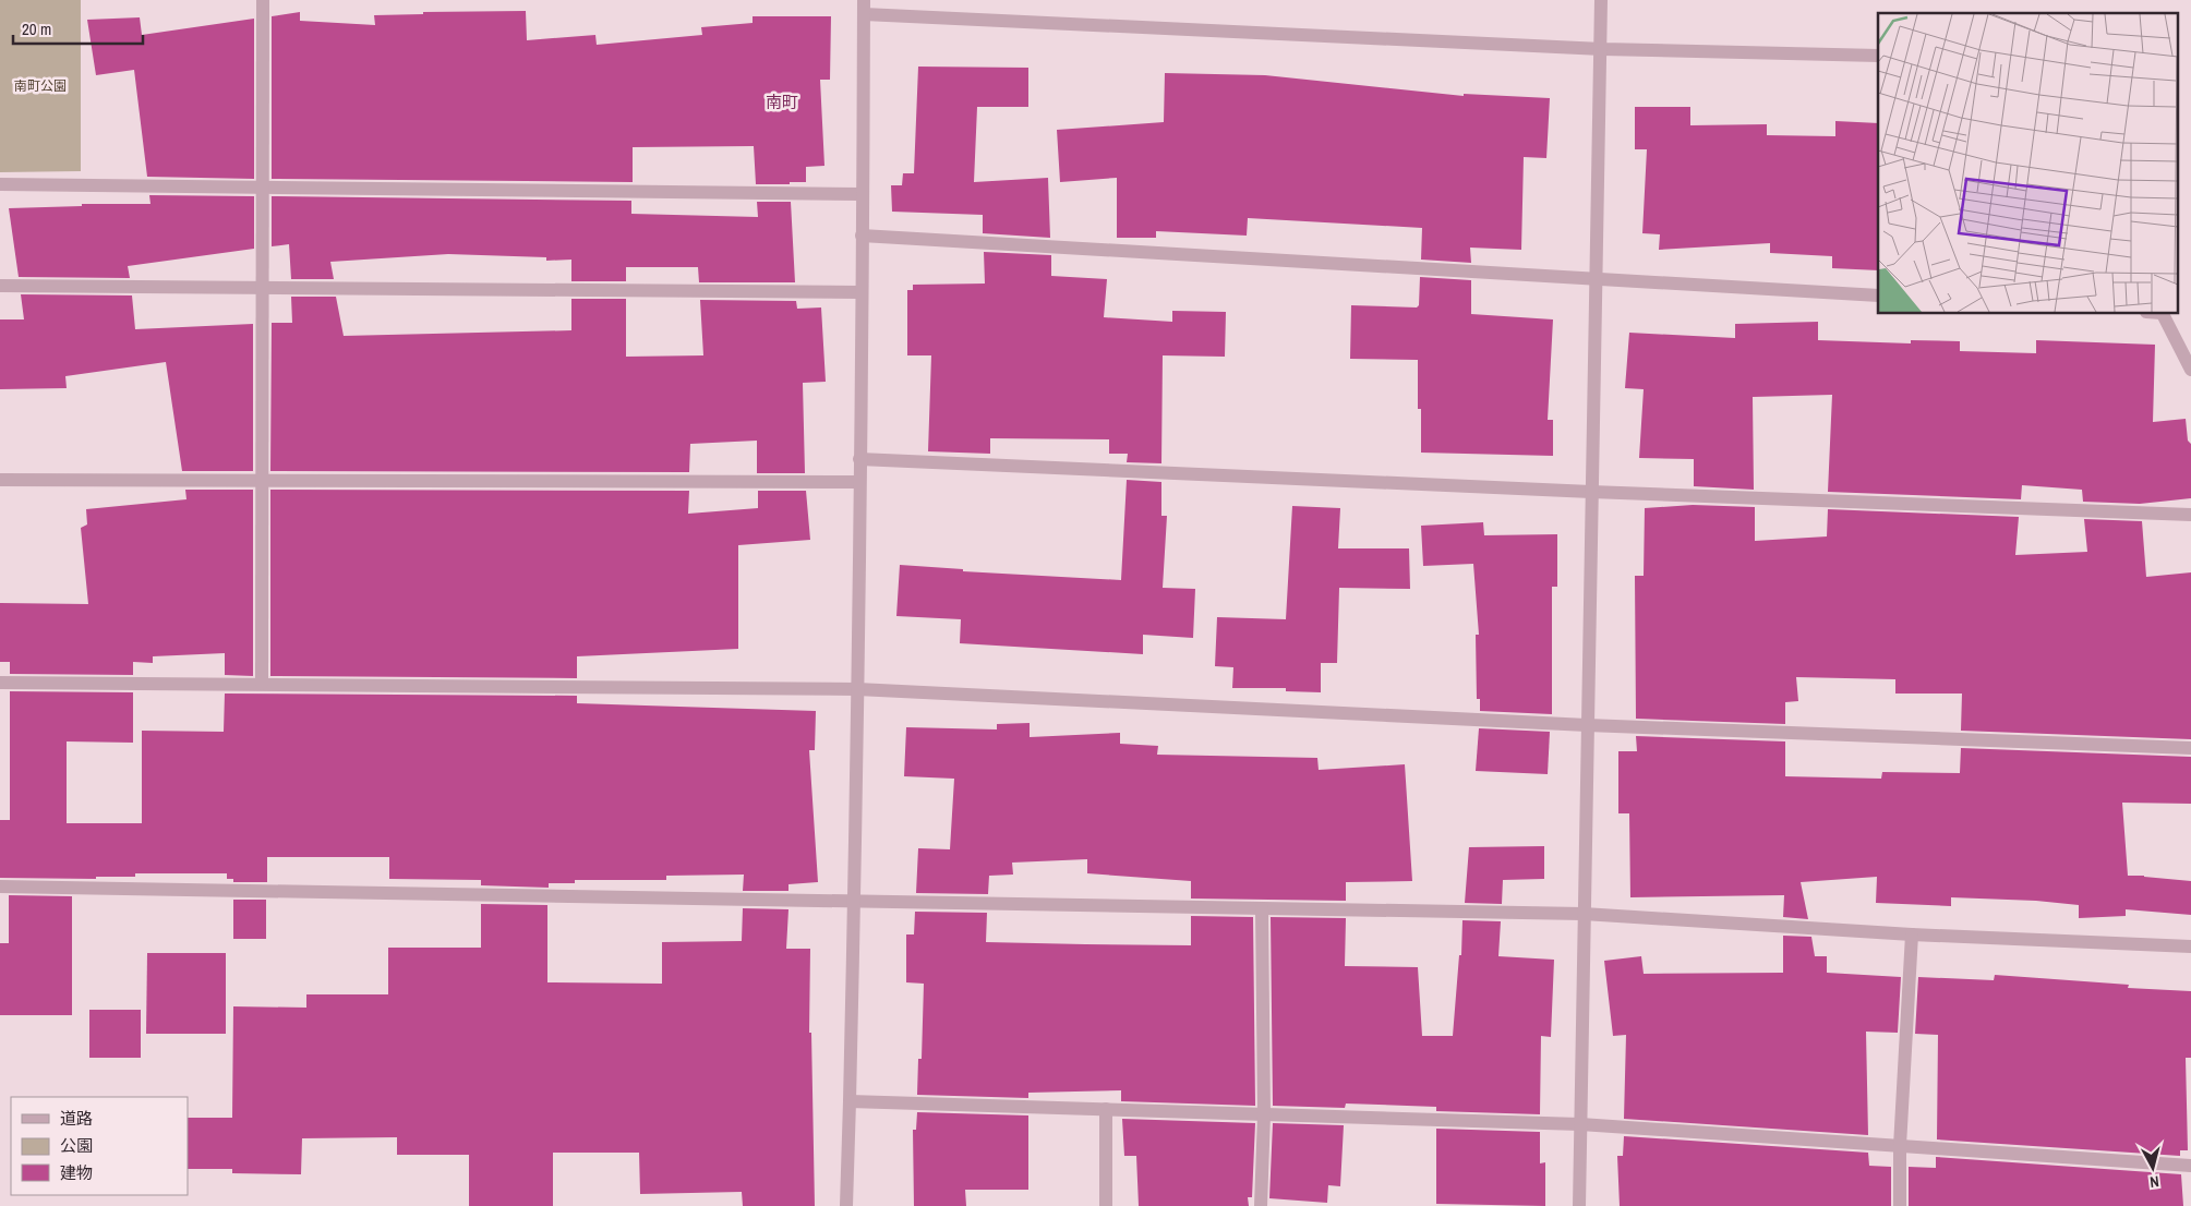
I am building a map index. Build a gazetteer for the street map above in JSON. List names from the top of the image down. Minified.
{"districts":["南町"],"parks":["南町公園"],"legend":["道路","公園","建物"],"scale_bar":"20 m","north":"bottom"}
